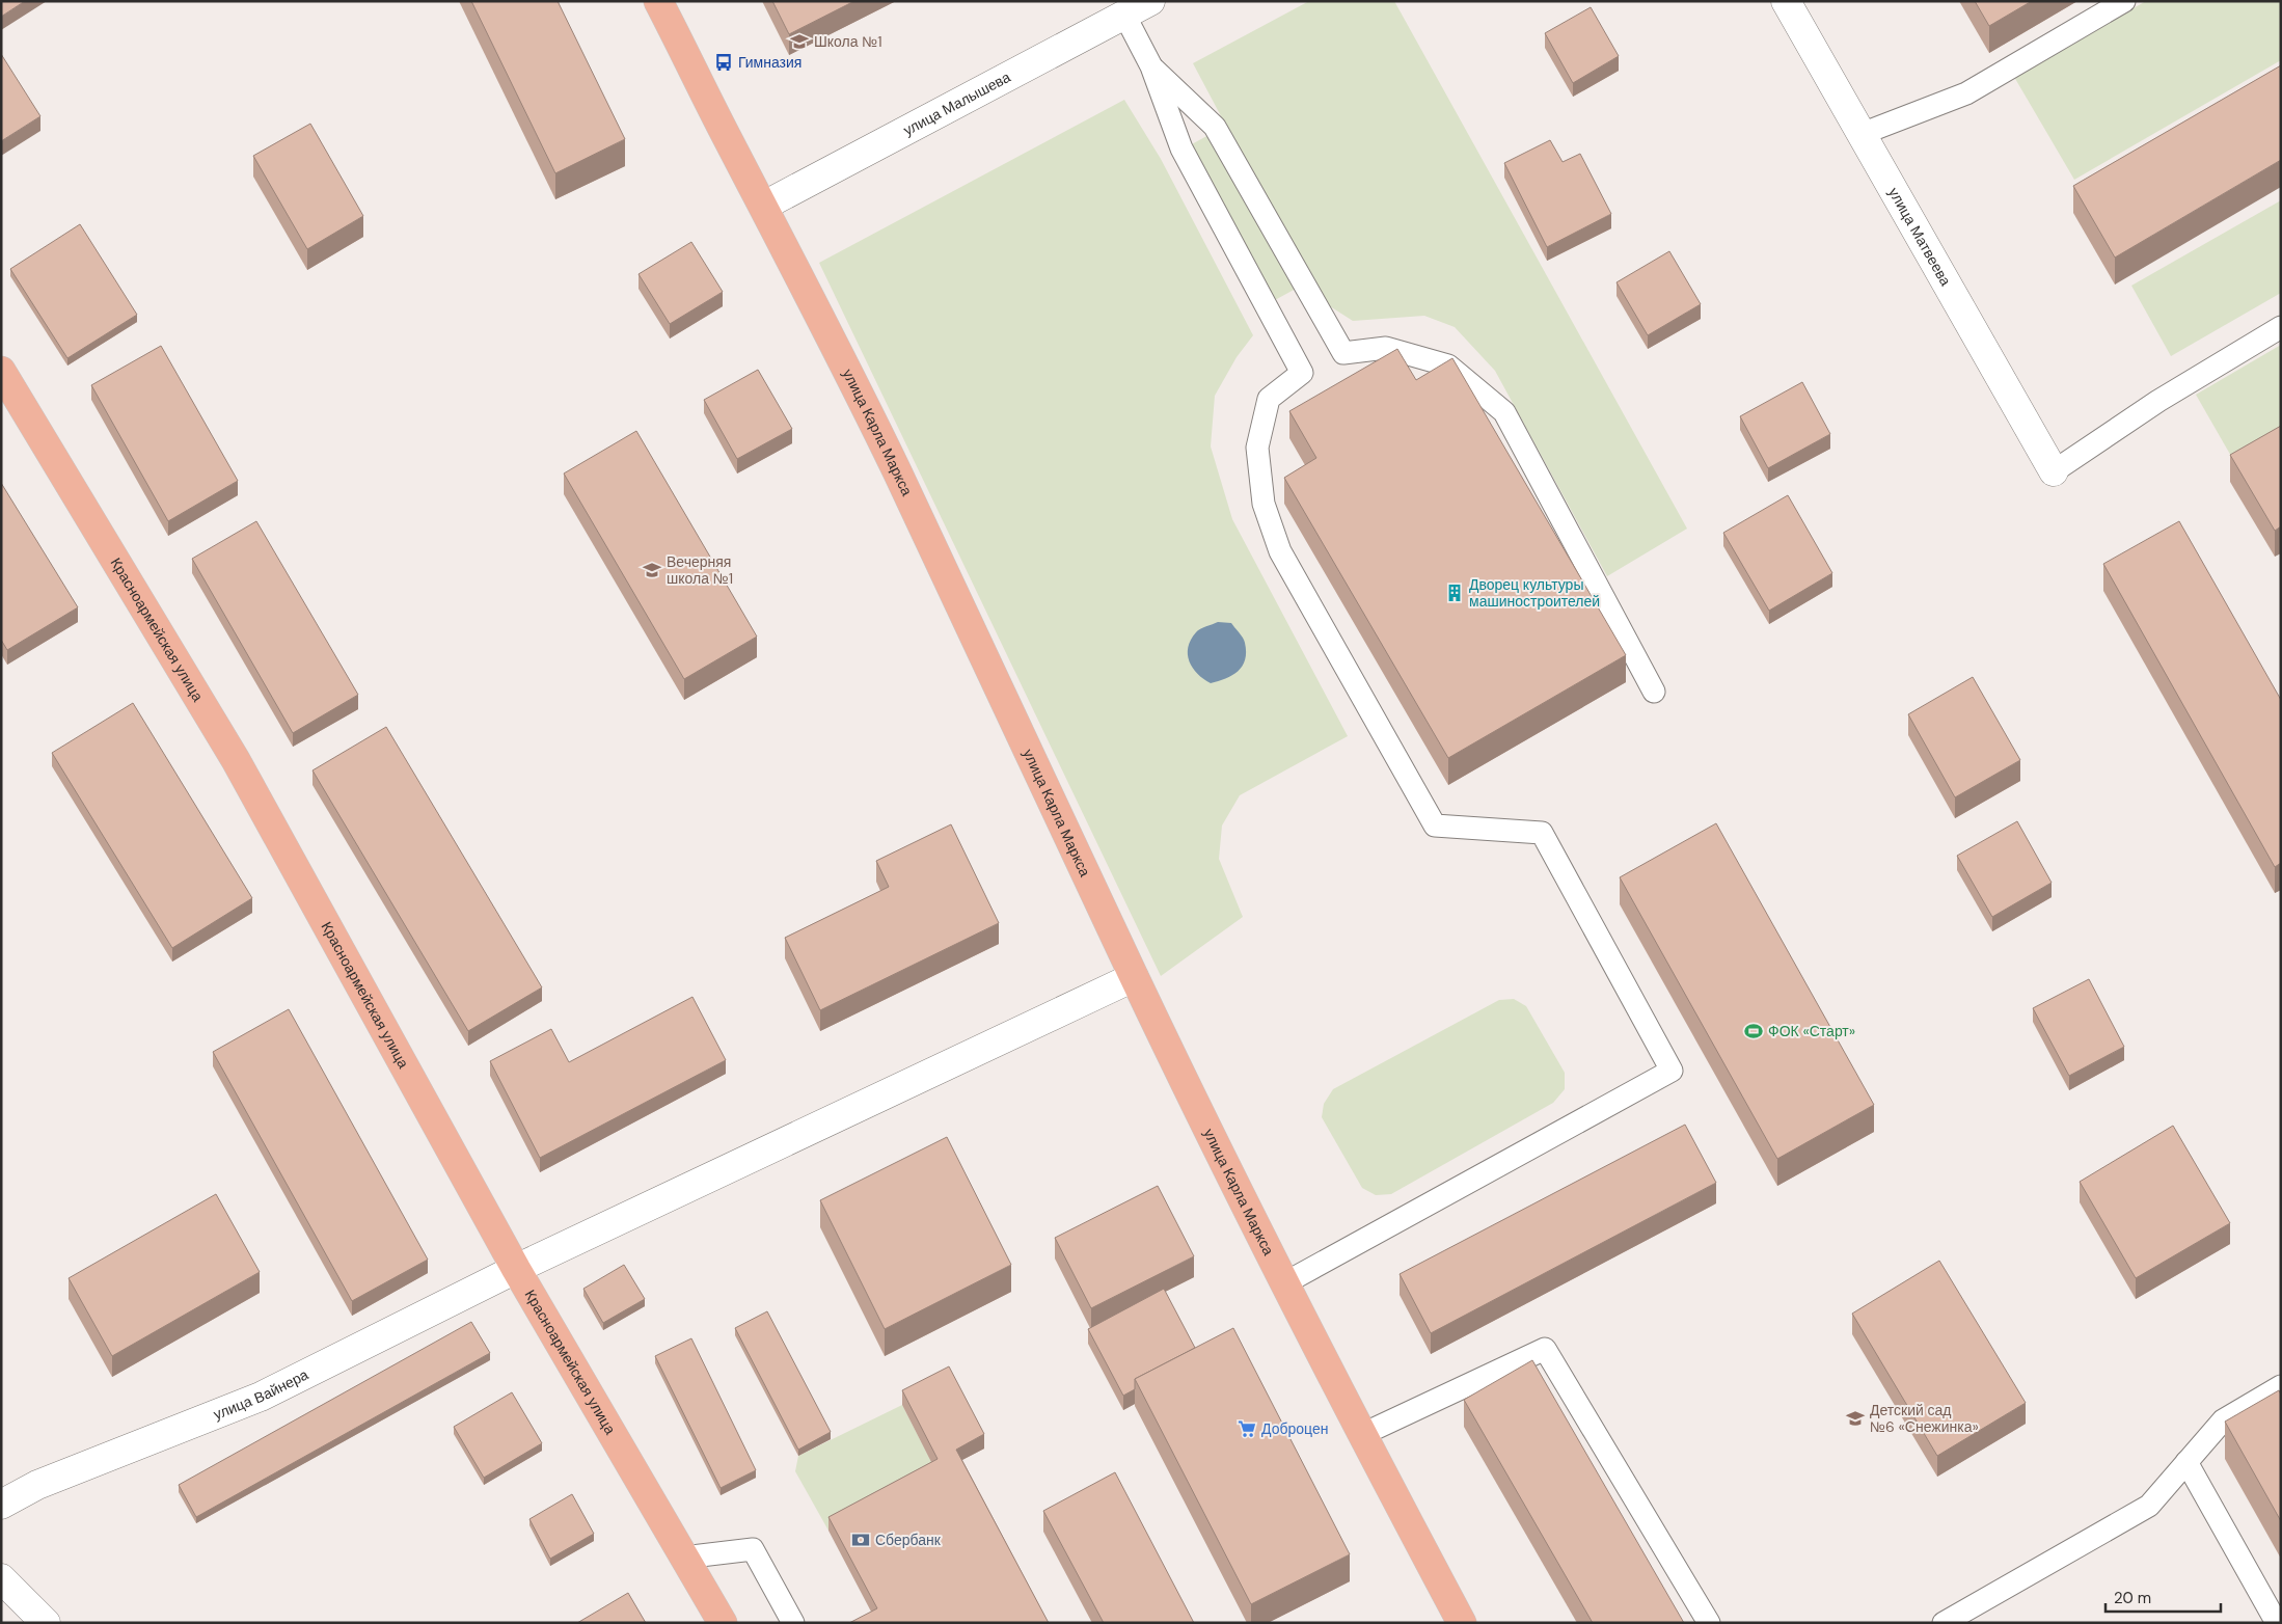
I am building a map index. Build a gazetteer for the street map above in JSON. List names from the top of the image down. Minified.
{"streets":{"main road":["улица Карла Маркса","Красноармейская улица"],"street":["улица Малышева","улица Матвеева","улица Вайнера"]},"crossings":[["улица Малышева","улица Карла Маркса"],["улица Карла Маркса","улица Вайнера"],["Красноармейская улица","улица Вайнера"]],"places":{"school or university":["Школа №1","Вечерняя школа №1","Детский сад №6 «Снежинка»"],"bus stop":["Гимназия"],"building":["Дворец культуры машиностроителей"],"sports":["ФОК «Старт»"],"supermarket":["Доброцен"],"bank":["Сбербанк"]},"scale_bar":"20 m"}
